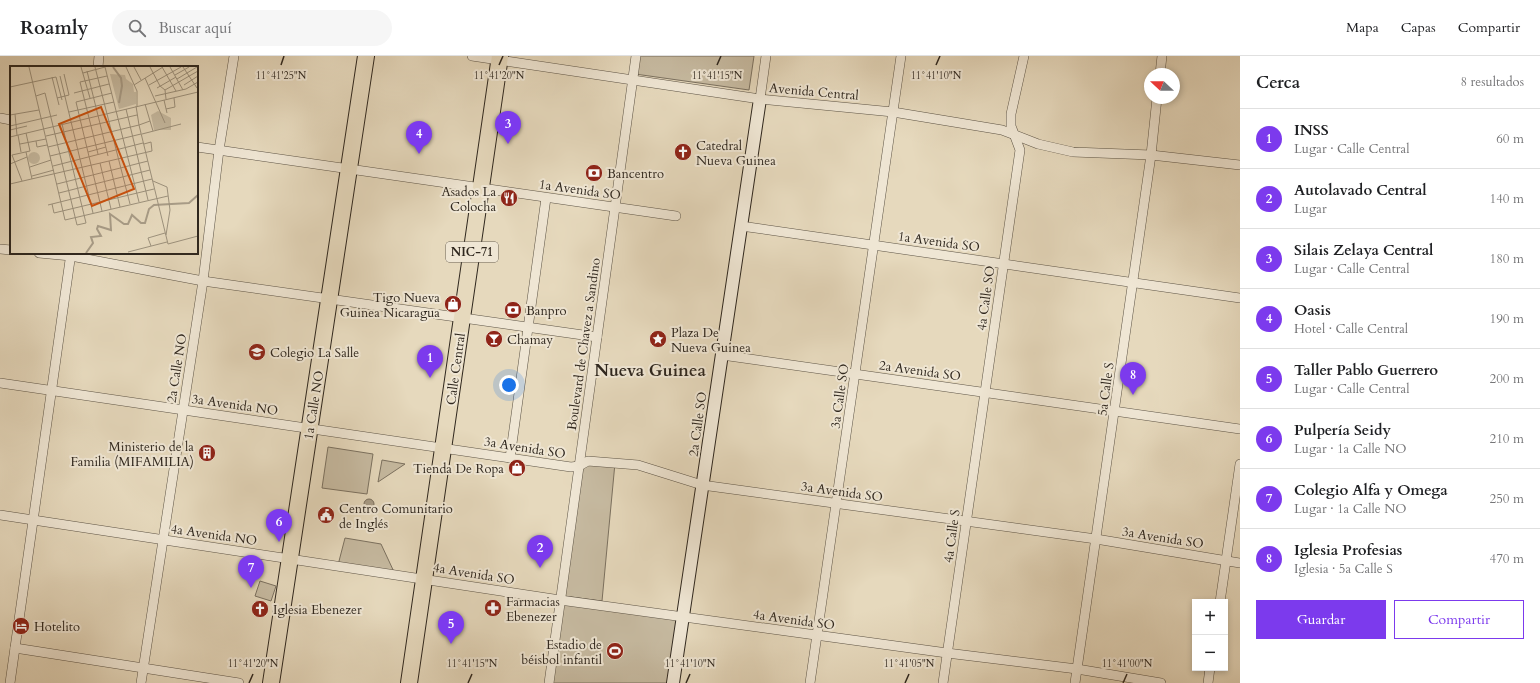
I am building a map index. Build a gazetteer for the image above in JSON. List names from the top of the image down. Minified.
{"streets":{"highway":["NIC-71","Calle Central","1a Calle NO"],"street":["Avenida Central","1a Avenida SO","4a Calle SO","Boulevard de Chavez a Sandino","2a Calle NO","2a Avenida SO","5a Calle S","3a Calle SO","3a Avenida NO","2a Calle SO","3a Avenida SO","4a Avenida NO","4a Calle S","4a Avenida SO"]},"crossings":[["Avenida Central","4a Calle SO"],["Avenida Central","Boulevard de Chavez a Sandino"],["Avenida Central","Calle Central"],["Avenida Central","5a Calle S"],["Avenida Central","3a Calle SO"],["Avenida Central","2a Calle SO"],["1a Avenida SO","4a Calle SO"],["1a Avenida SO","Boulevard de Chavez a Sandino"],["1a Avenida SO","2a Calle NO"],["1a Avenida SO","Calle Central"],["1a Avenida SO","5a Calle S"],["1a Avenida SO","3a Calle SO"],["1a Avenida SO","1a Calle NO"],["1a Avenida SO","2a Calle SO"],["4a Calle SO","2a Avenida SO"],["4a Calle SO","4a Calle S"],["Boulevard de Chavez a Sandino","3a Avenida SO"],["Boulevard de Chavez a Sandino","4a Avenida SO"],["2a Calle NO","3a Avenida NO"],["2a Calle NO","4a Avenida NO"],["Calle Central","3a Avenida NO"],["Calle Central","3a Avenida SO"],["Calle Central","4a Avenida NO"],["Calle Central","4a Avenida SO"],["2a Avenida SO","5a Calle S"],["2a Avenida SO","3a Calle SO"],["2a Avenida SO","2a Calle SO"],["2a Avenida SO","4a Calle S"],["5a Calle S","3a Avenida SO"],["5a Calle S","4a Avenida SO"],["3a Calle SO","3a Avenida SO"],["3a Calle SO","4a Avenida SO"],["3a Avenida NO","1a Calle NO"],["3a Avenida NO","3a Avenida SO"],["1a Calle NO","4a Avenida NO"],["2a Calle SO","3a Avenida SO"],["2a Calle SO","4a Avenida SO"],["3a Avenida SO","4a Calle S"],["4a Avenida NO","4a Avenida SO"],["4a Calle S","4a Avenida SO"]],"districts":["Nueva Guinea"],"places":{"church":["Catedral Nueva Guinea","Iglesia Ebenezer"],"bank":["Bancentro","Banpro"],"restaurant":["Asados La Colocha"],"shop":["Tigo Nueva Guinea Nicaragua","Tienda De Ropa"],"bar":["Chamay"],"place":["Plaza De Nueva Guinea"],"school or university":["Colegio La Salle"],"building":["Ministerio de la Familia (MIFAMILIA)"],"public building":["Centro Comunitario de Inglés"],"pharmacy":["Farmacias Ebenezer"],"hotel":["Hotelito"],"sports":["Estadio de béisbol infantil"]},"north":"left","page":{"header":"Roamly","search":"Buscar aquí","nav":["Mapa","Capas","Compartir"],"heading":["Cerca","8 resultados"],"list":[{"mark":"1","name":"INSS","note":"Lugar · Calle Central","value":"60 m"},{"mark":"2","name":"Autolavado Central","note":"Lugar","value":"140 m"},{"mark":"3","name":"Silais Zelaya Central","note":"Lugar · Calle Central","value":"180 m"},{"mark":"4","name":"Oasis","note":"Hotel · Calle Central","value":"190 m"},{"mark":"5","name":"Taller Pablo Guerrero","note":"Lugar · Calle Central","value":"200 m"},{"mark":"6","name":"Pulpería Seidy","note":"Lugar · 1a Calle NO","value":"210 m"},{"mark":"7","name":"Colegio Alfa y Omega","note":"Lugar · 1a Calle NO","value":"250 m"},{"mark":"8","name":"Iglesia Profesias","note":"Iglesia · 5a Calle S","value":"470 m"}],"pins":["3","4","1","8","6","2","7","5"],"buttons":["Guardar","Compartir"],"map_buttons":["+","−"]},"coordinates":["11°41'25\"N","11°41'20\"N","11°41'15\"N","11°41'10\"N","11°41'05\"N","11°41'00\"N"]}
